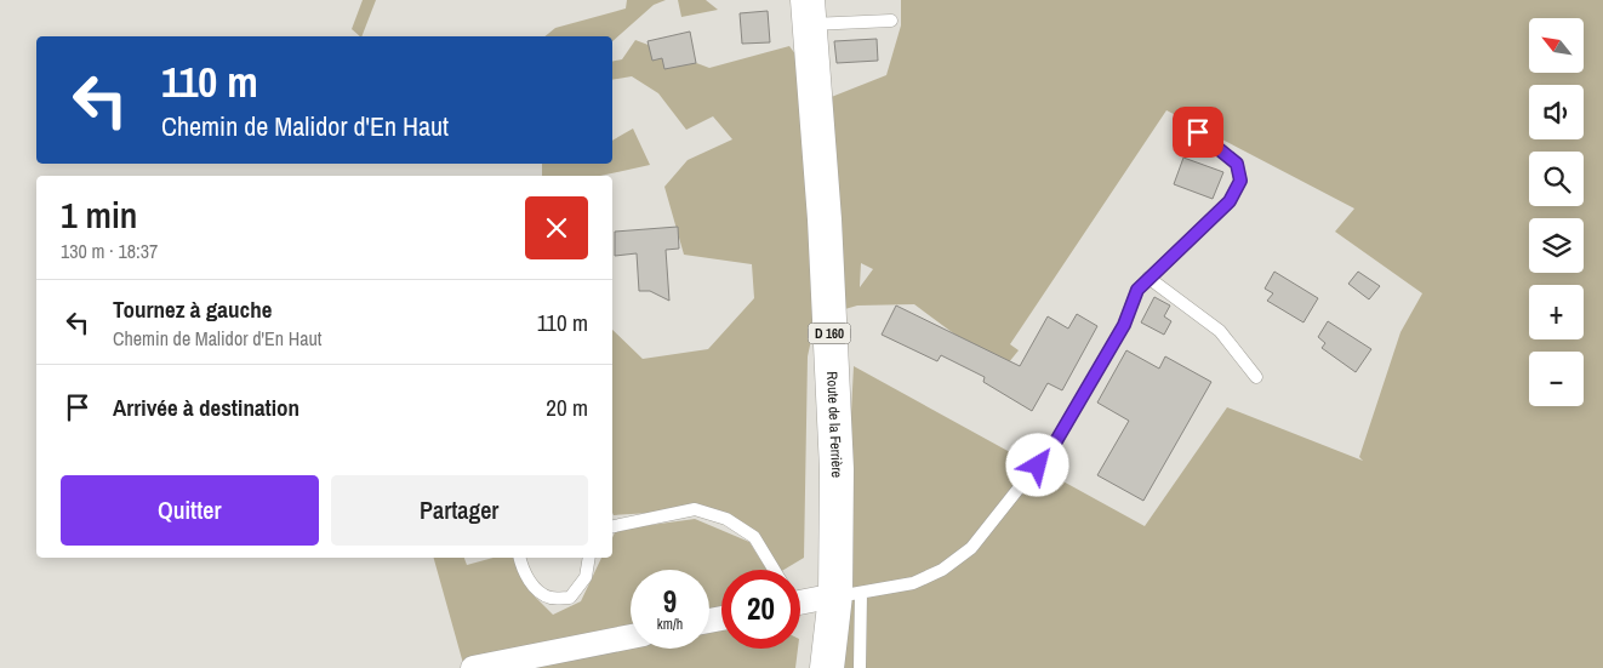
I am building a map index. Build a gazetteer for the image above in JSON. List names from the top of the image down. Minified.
{"streets":{"main road":["D 160","Route de la Ferrière"]},"north":"top left","page":{"map_buttons":["+","−"],"turn":["110 m","Chemin de Malidor d'En Haut"],"heading":["1 min","130 m · 18:37"],"list":[{"name":"Tournez à gauche","note":"Chemin de Malidor d'En Haut","value":"110 m"},{"name":"Arrivée à destination","value":"20 m"}],"buttons":["Quitter","Partager"],"speed":"9 km/h","limit":"20"}}
